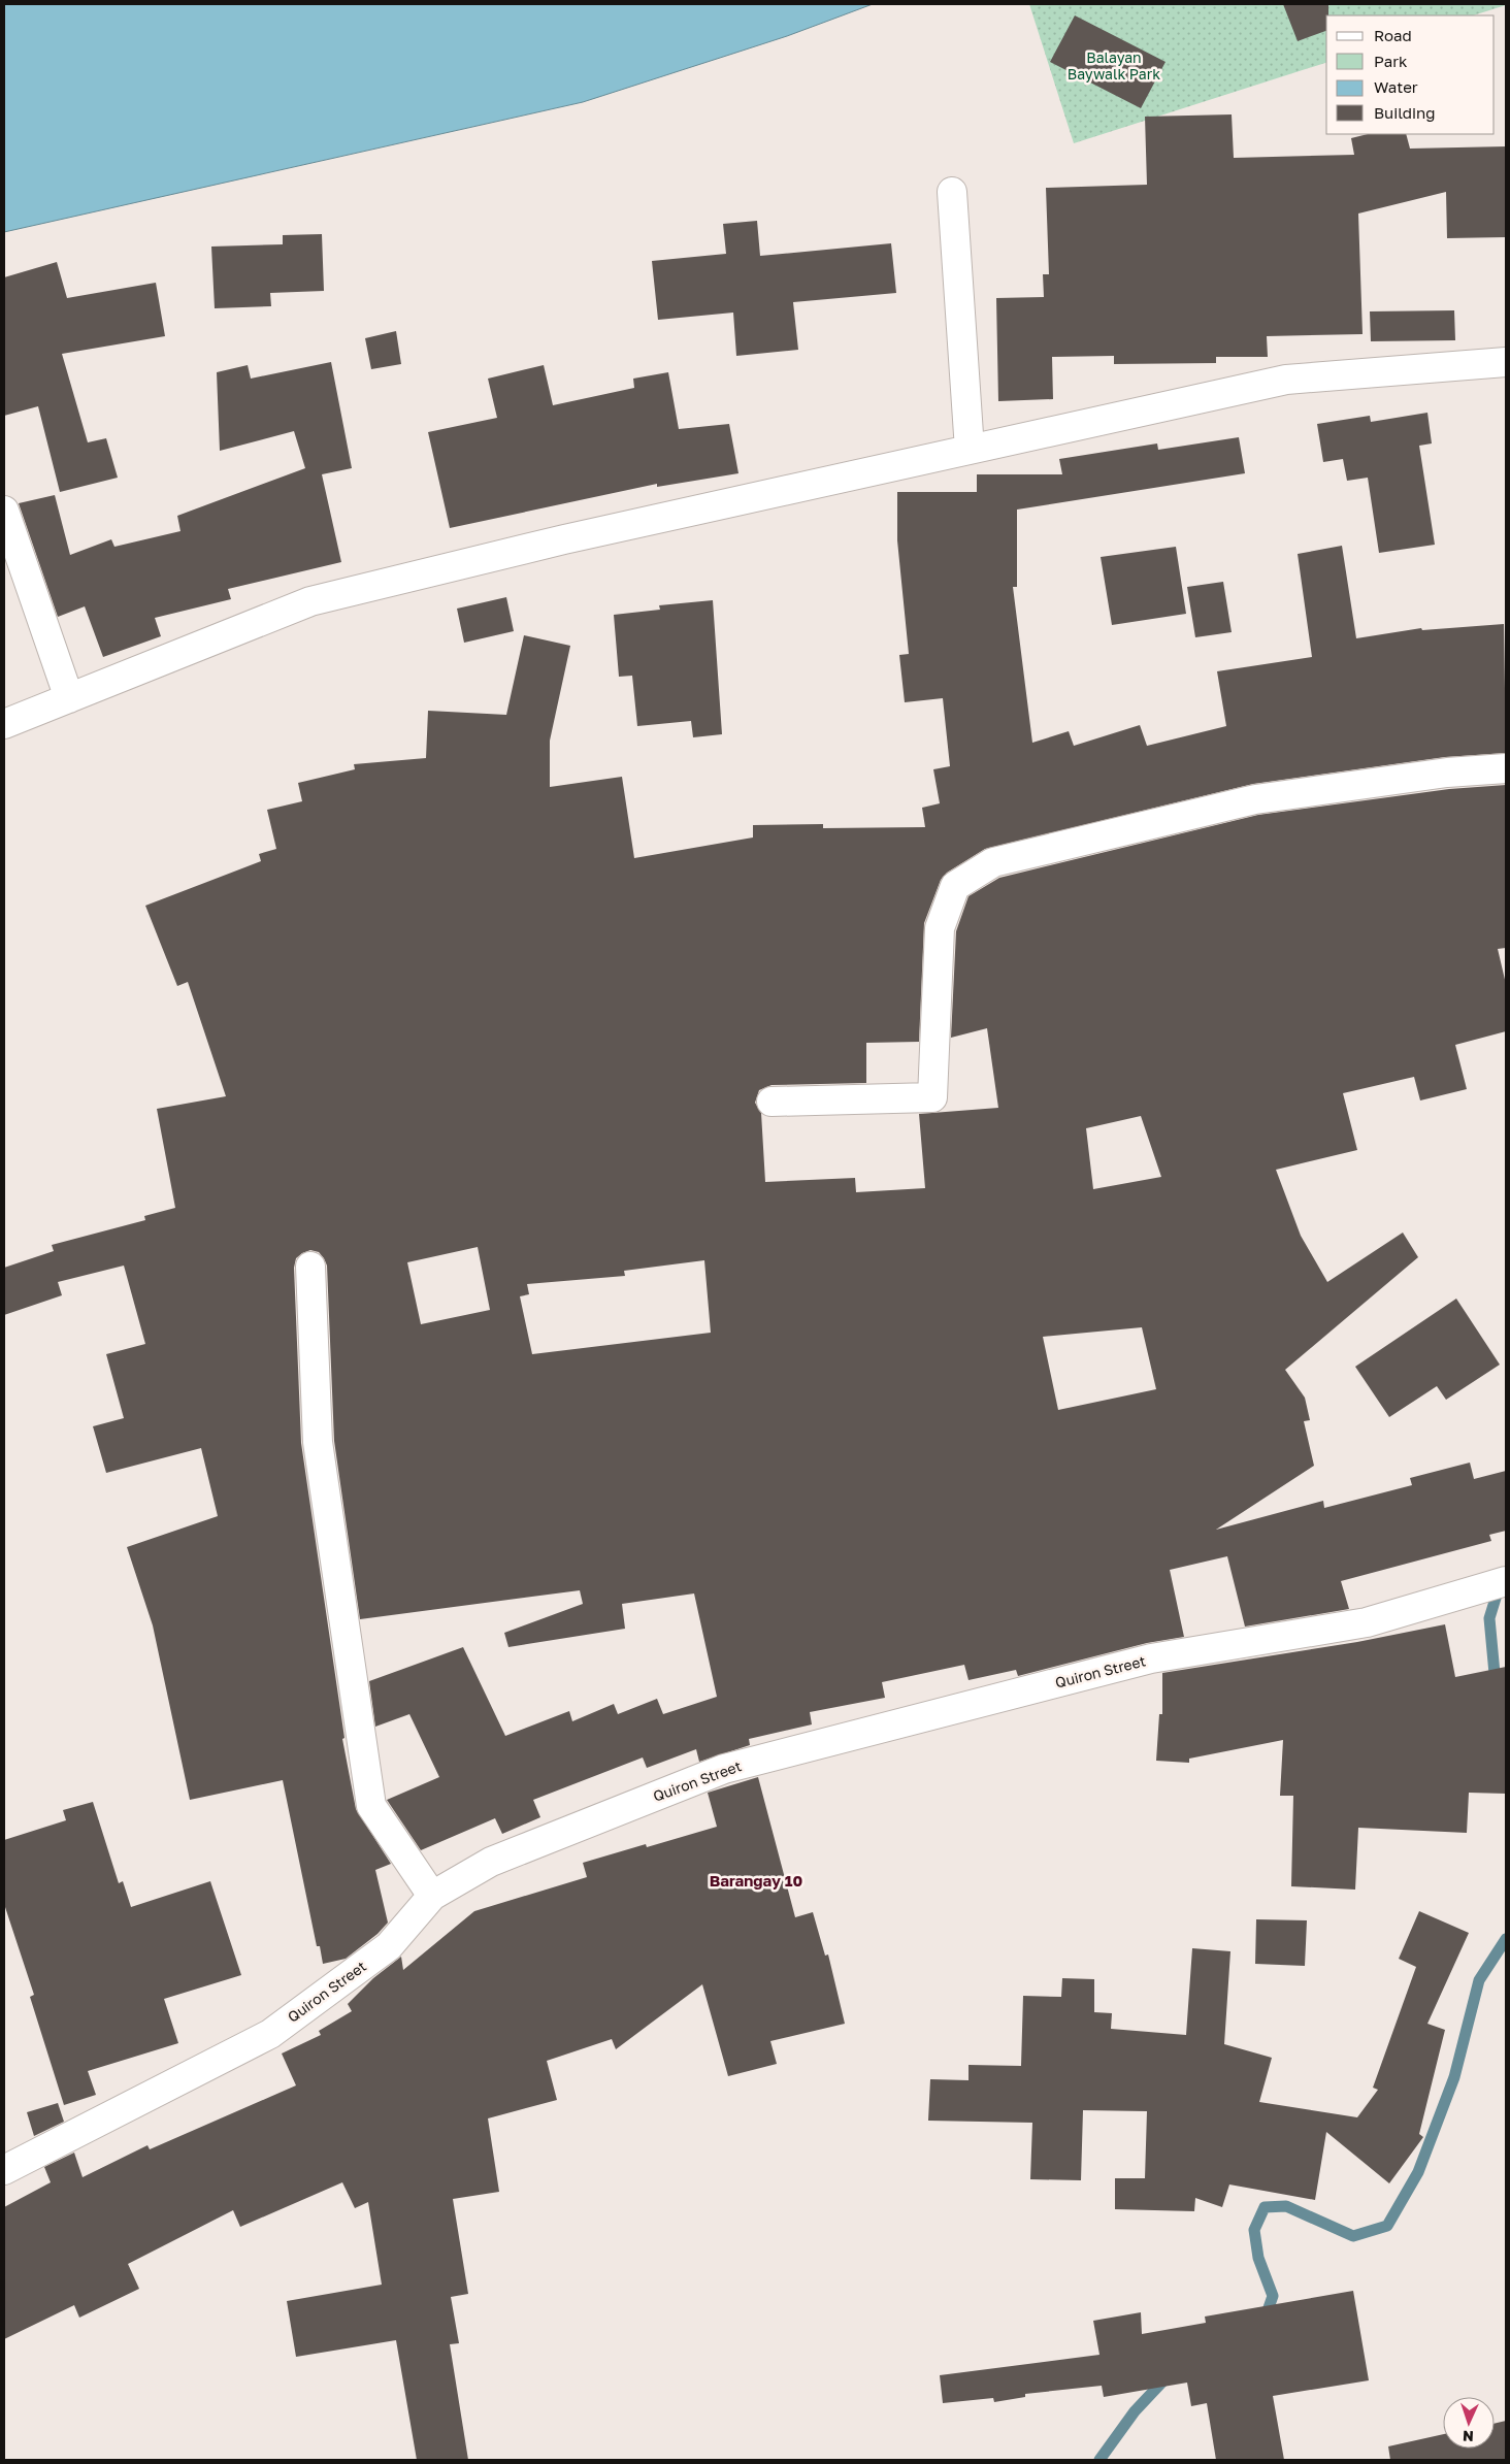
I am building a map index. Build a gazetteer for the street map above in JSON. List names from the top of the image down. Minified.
{"streets":{"street":["Quiron Street"]},"districts":["Barangay 10"],"parks":["Balayan Baywalk Park"],"legend":["Road","Park","Water","Building"],"north":"bottom"}
